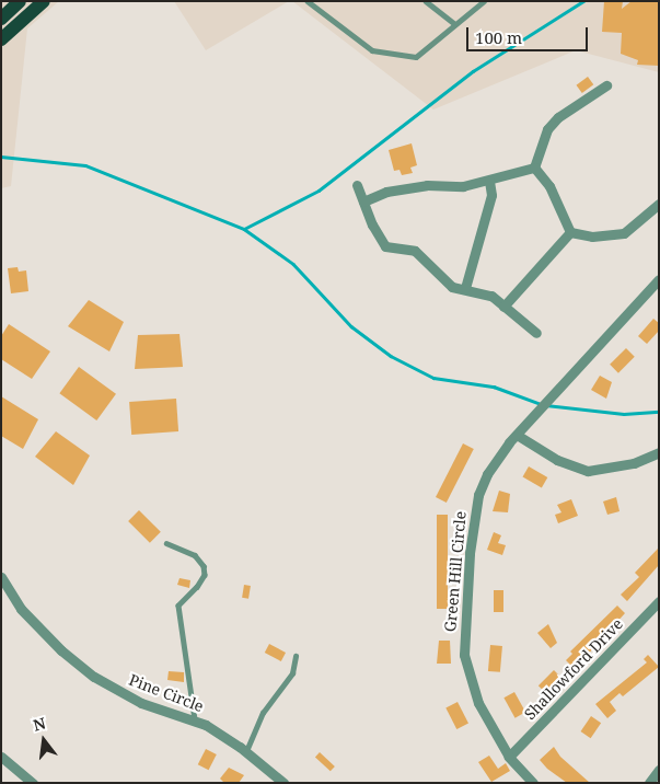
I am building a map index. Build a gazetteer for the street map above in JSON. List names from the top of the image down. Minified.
{"streets":{"street":["Green Hill Circle","Shallowford Drive","Pine Circle"]},"crossings":[["Green Hill Circle","Shallowford Drive"]],"scale_bar":"100 m","north":"top"}
